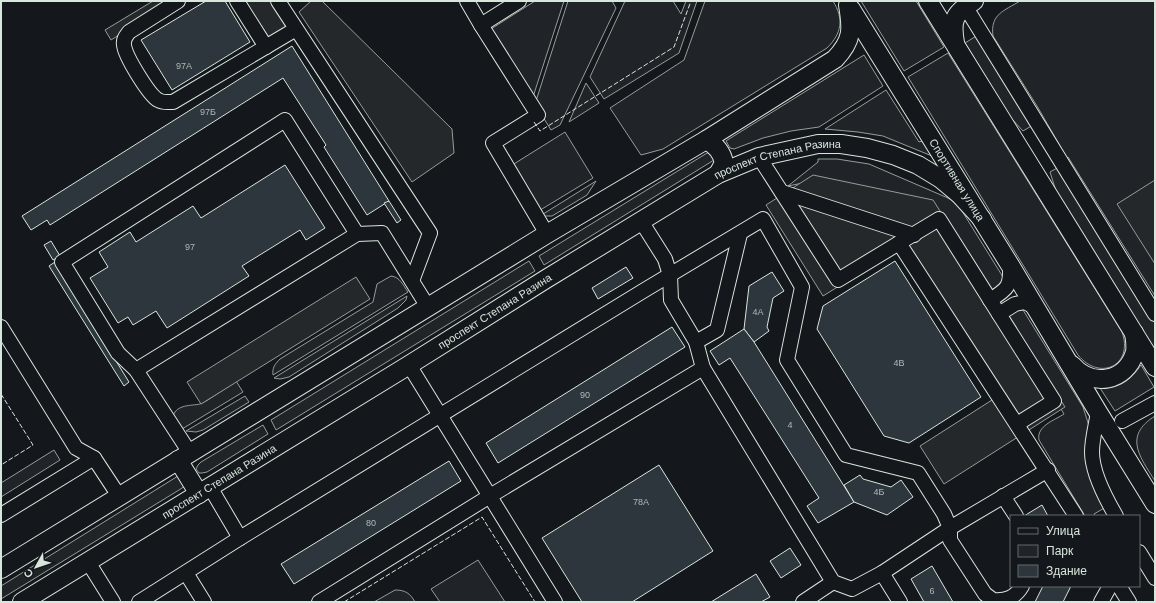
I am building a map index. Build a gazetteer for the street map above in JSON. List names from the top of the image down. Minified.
{"streets":{"main road":["проспект Степана Разина","Спортивная улица"]},"crossings":[["проспект Степана Разина","Спортивная улица"]],"house_numbers":["97А","97Б","97","4А","4В","90","4","4Б","78А","80","6"],"legend":["Улица","Парк","Здание"],"north":"bottom left"}
